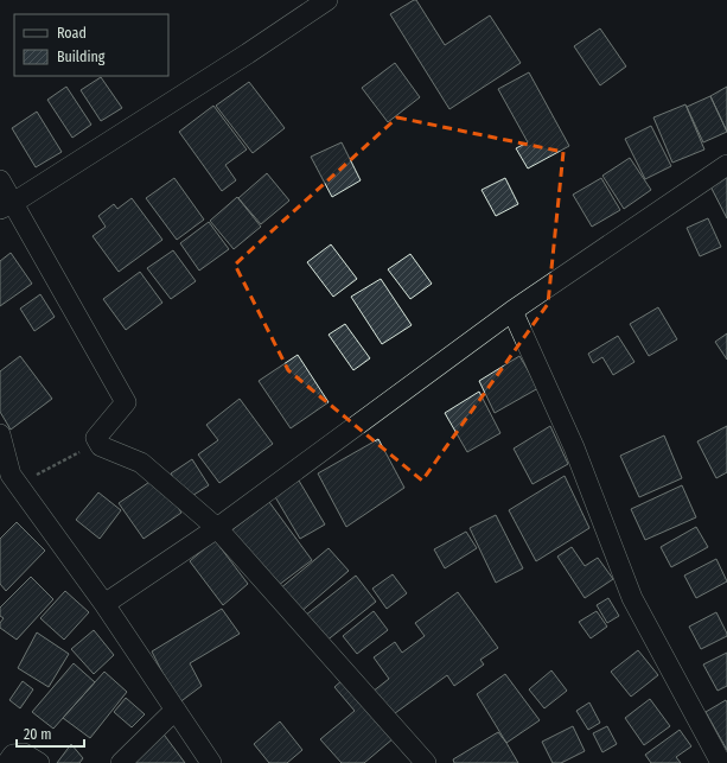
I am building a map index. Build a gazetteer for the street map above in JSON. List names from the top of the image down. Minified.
{"legend":["Road","Building"],"scale_bar":"20 m"}
